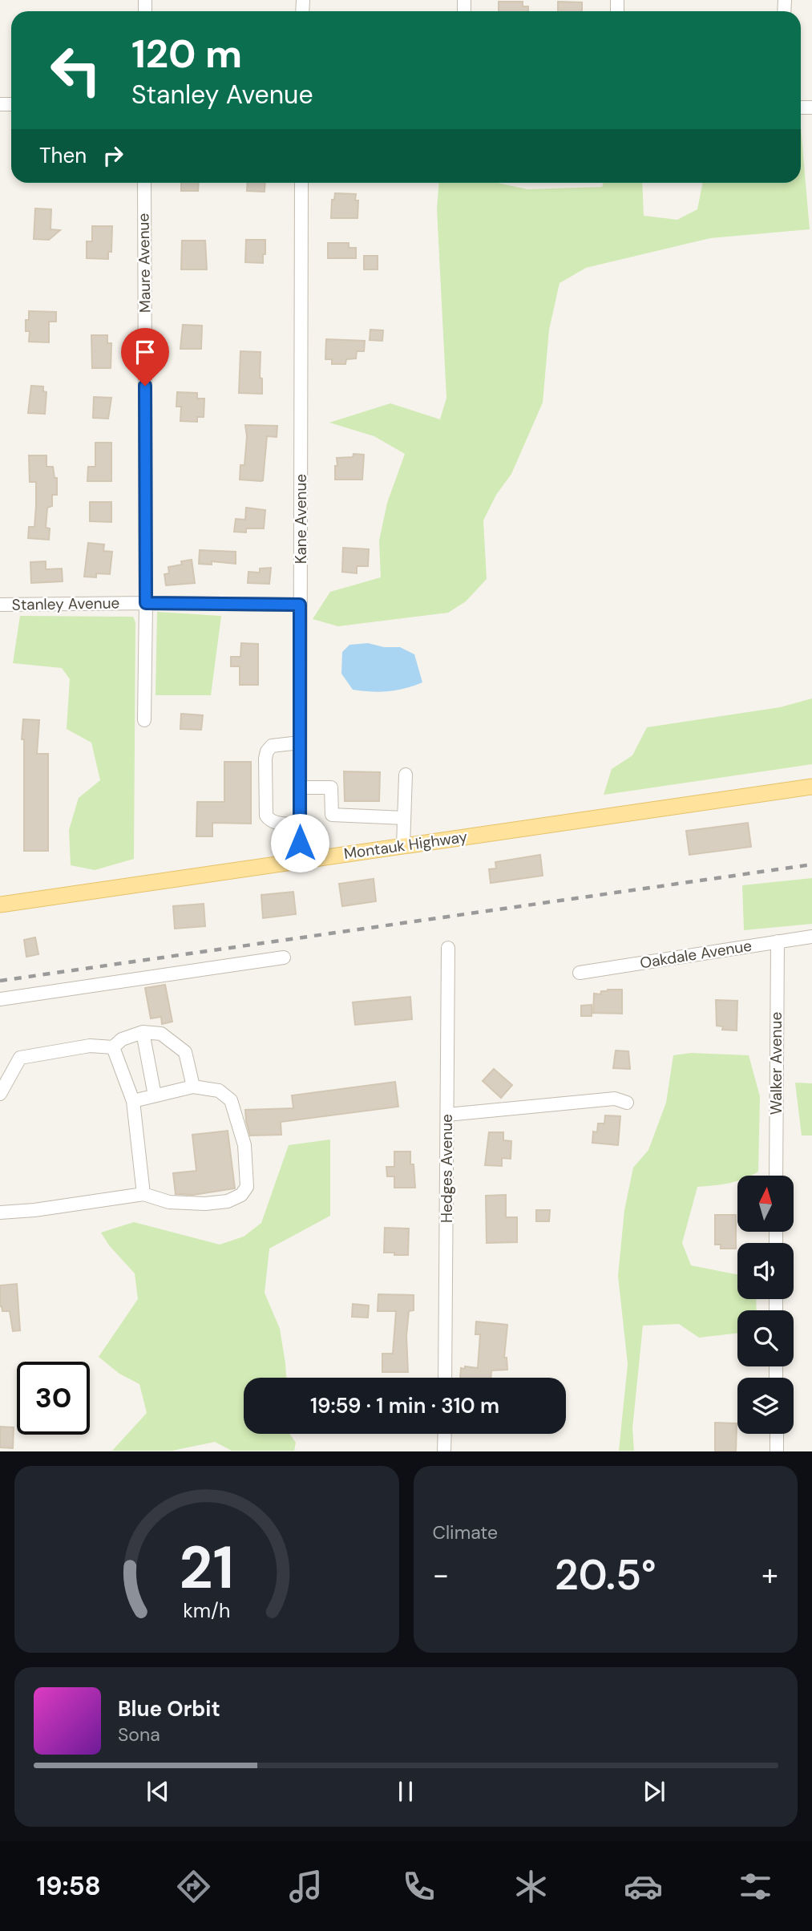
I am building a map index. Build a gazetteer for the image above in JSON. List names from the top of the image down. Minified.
{"streets":{"main road":["Montauk Highway"],"street":["Maure Avenue","Kane Avenue","Stanley Avenue","Oakdale Avenue","Walker Avenue","Hedges Avenue"]},"crossings":[["Maure Avenue","Stanley Avenue"],["Kane Avenue","Stanley Avenue"],["Kane Avenue","Montauk Highway"],["Oakdale Avenue","Walker Avenue"]],"north":"top","page":{"turn":["120 m","Stanley Avenue"],"then":"Then","limit":"30","trip":"19:59 · 1 min · 310 m","tile":"Climate","heat":["−","20.5°","+"],"song":["Blue Orbit","Sona"],"tabs":"19:58","gauge":["21","km/h"]}}
